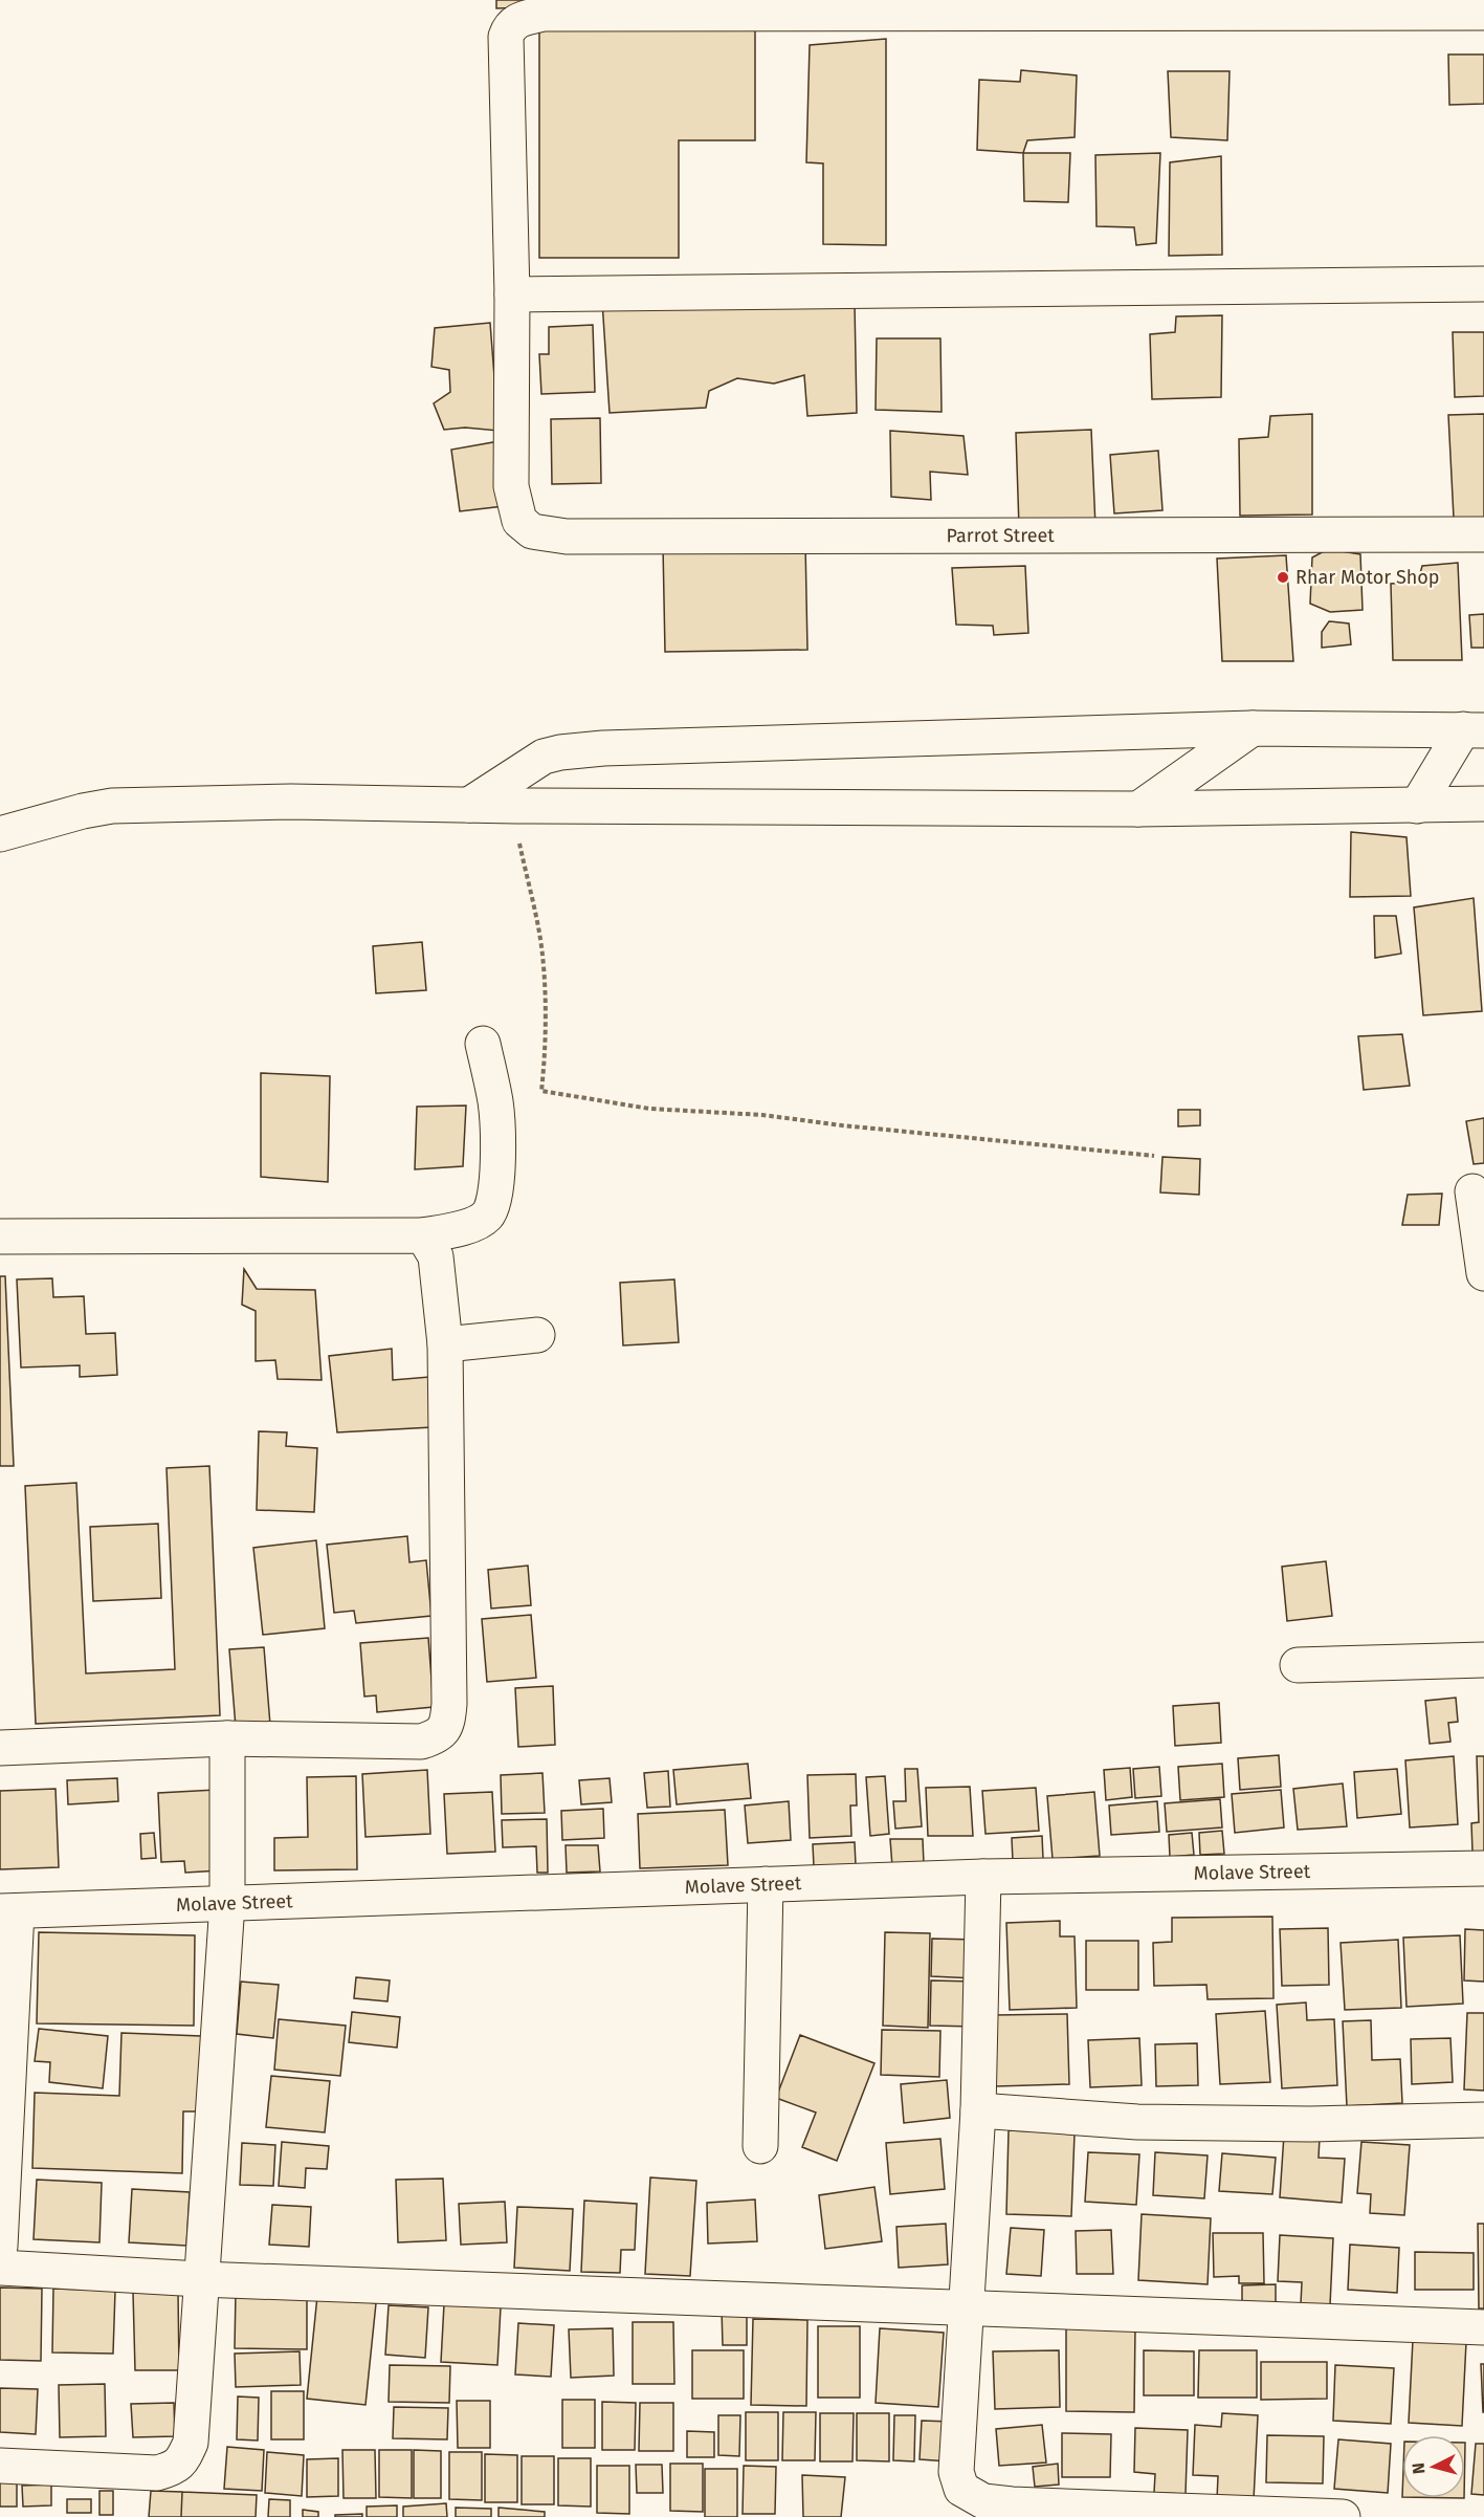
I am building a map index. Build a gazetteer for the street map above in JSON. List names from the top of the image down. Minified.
{"streets":{"street":["Parrot Street","Molave Street"]},"places":["Rhar Motor Shop"],"north":"left"}
